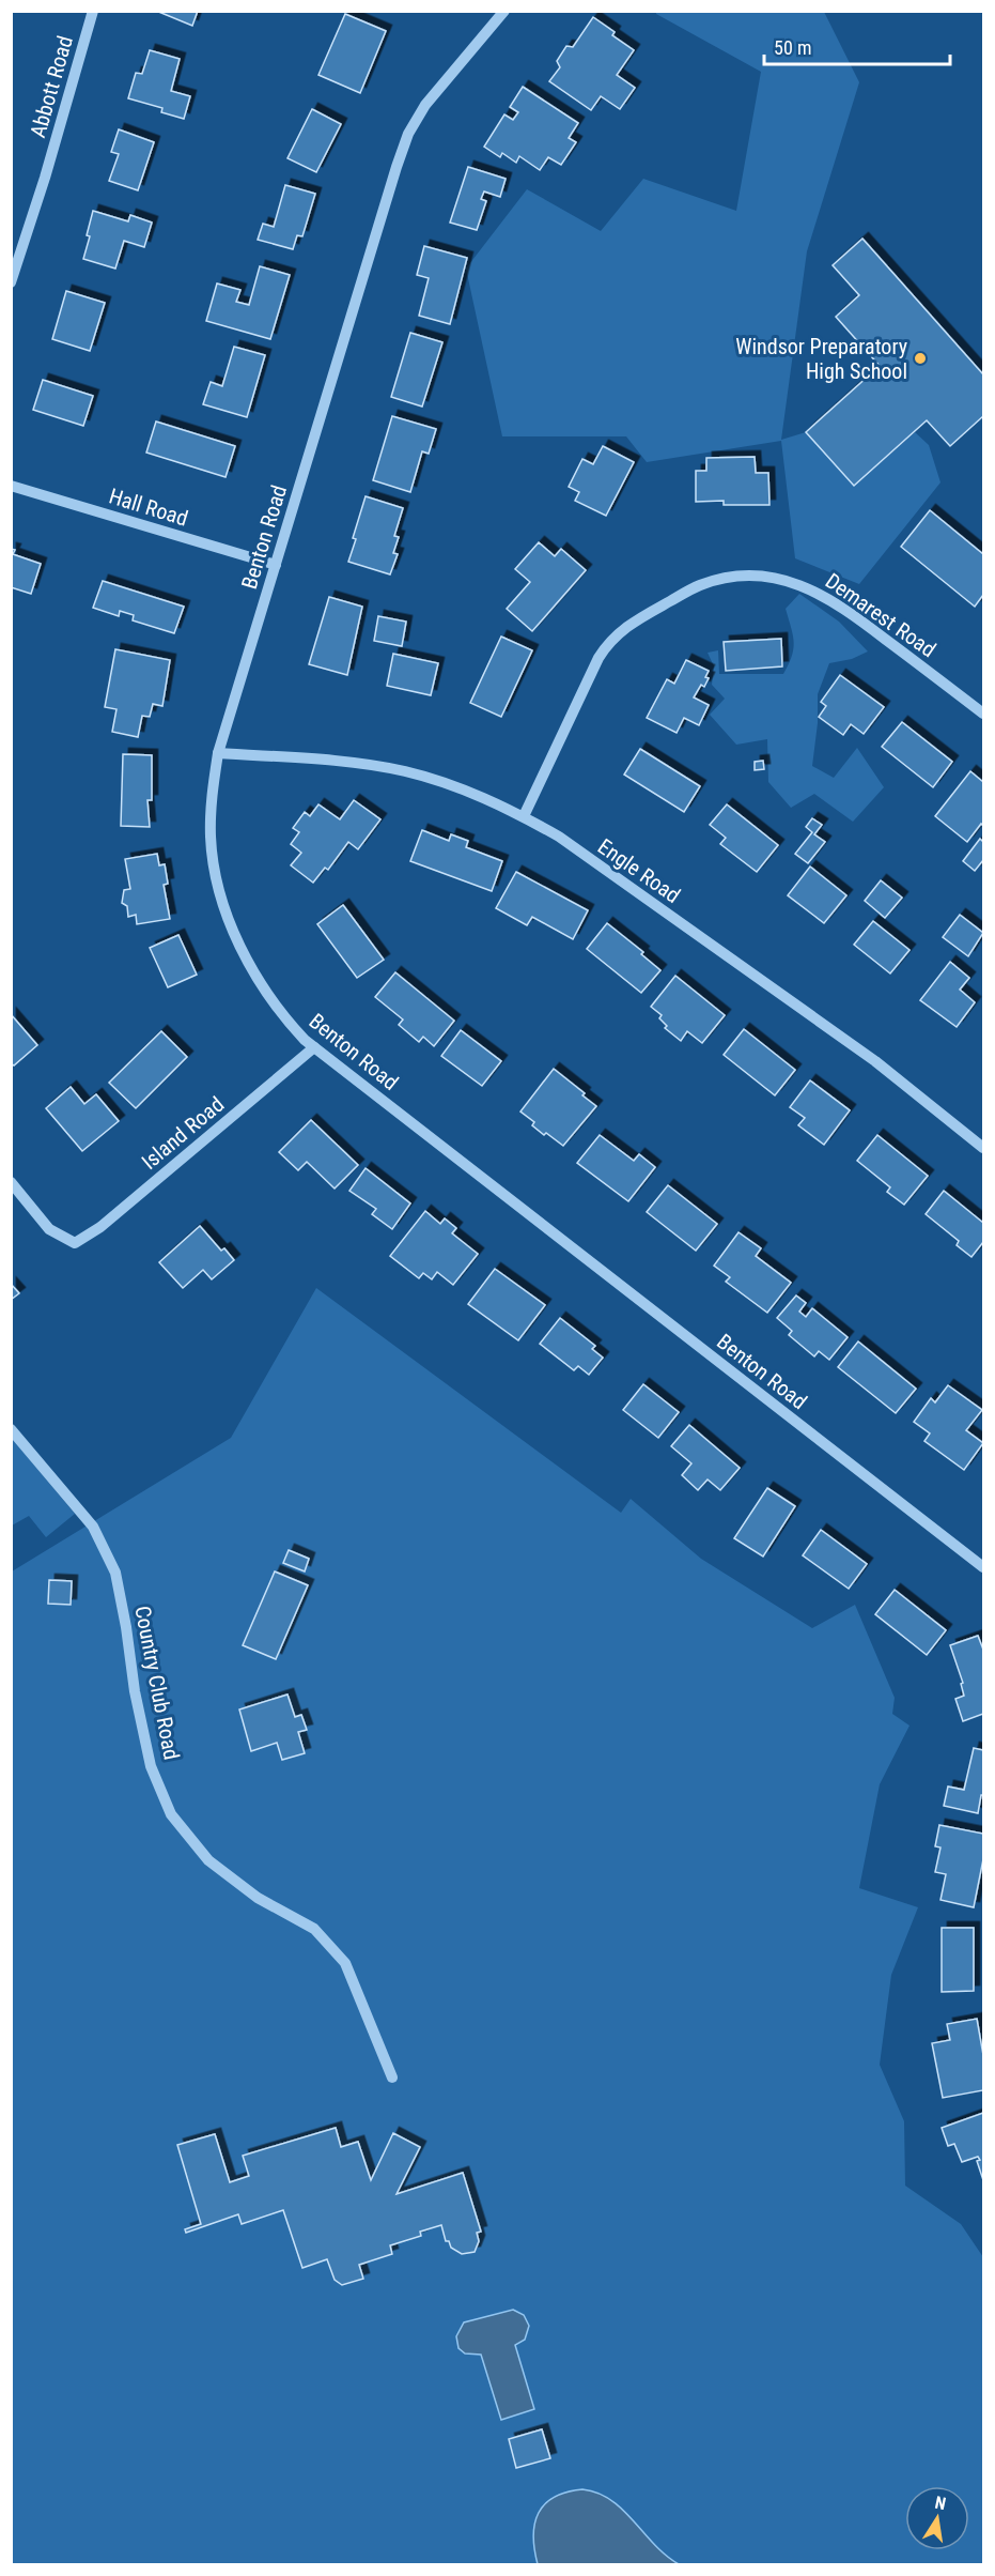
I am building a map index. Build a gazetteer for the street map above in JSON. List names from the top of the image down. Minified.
{"streets":{"street":["Abbott Road","Hall Road","Benton Road","Demarest Road","Engle Road","Island Road","Country Club Road"]},"crossings":[["Hall Road","Benton Road"],["Benton Road","Engle Road"],["Benton Road","Island Road"],["Demarest Road","Engle Road"]],"places":["Windsor Preparatory High School"],"scale_bar":"50 m","north":"top"}
